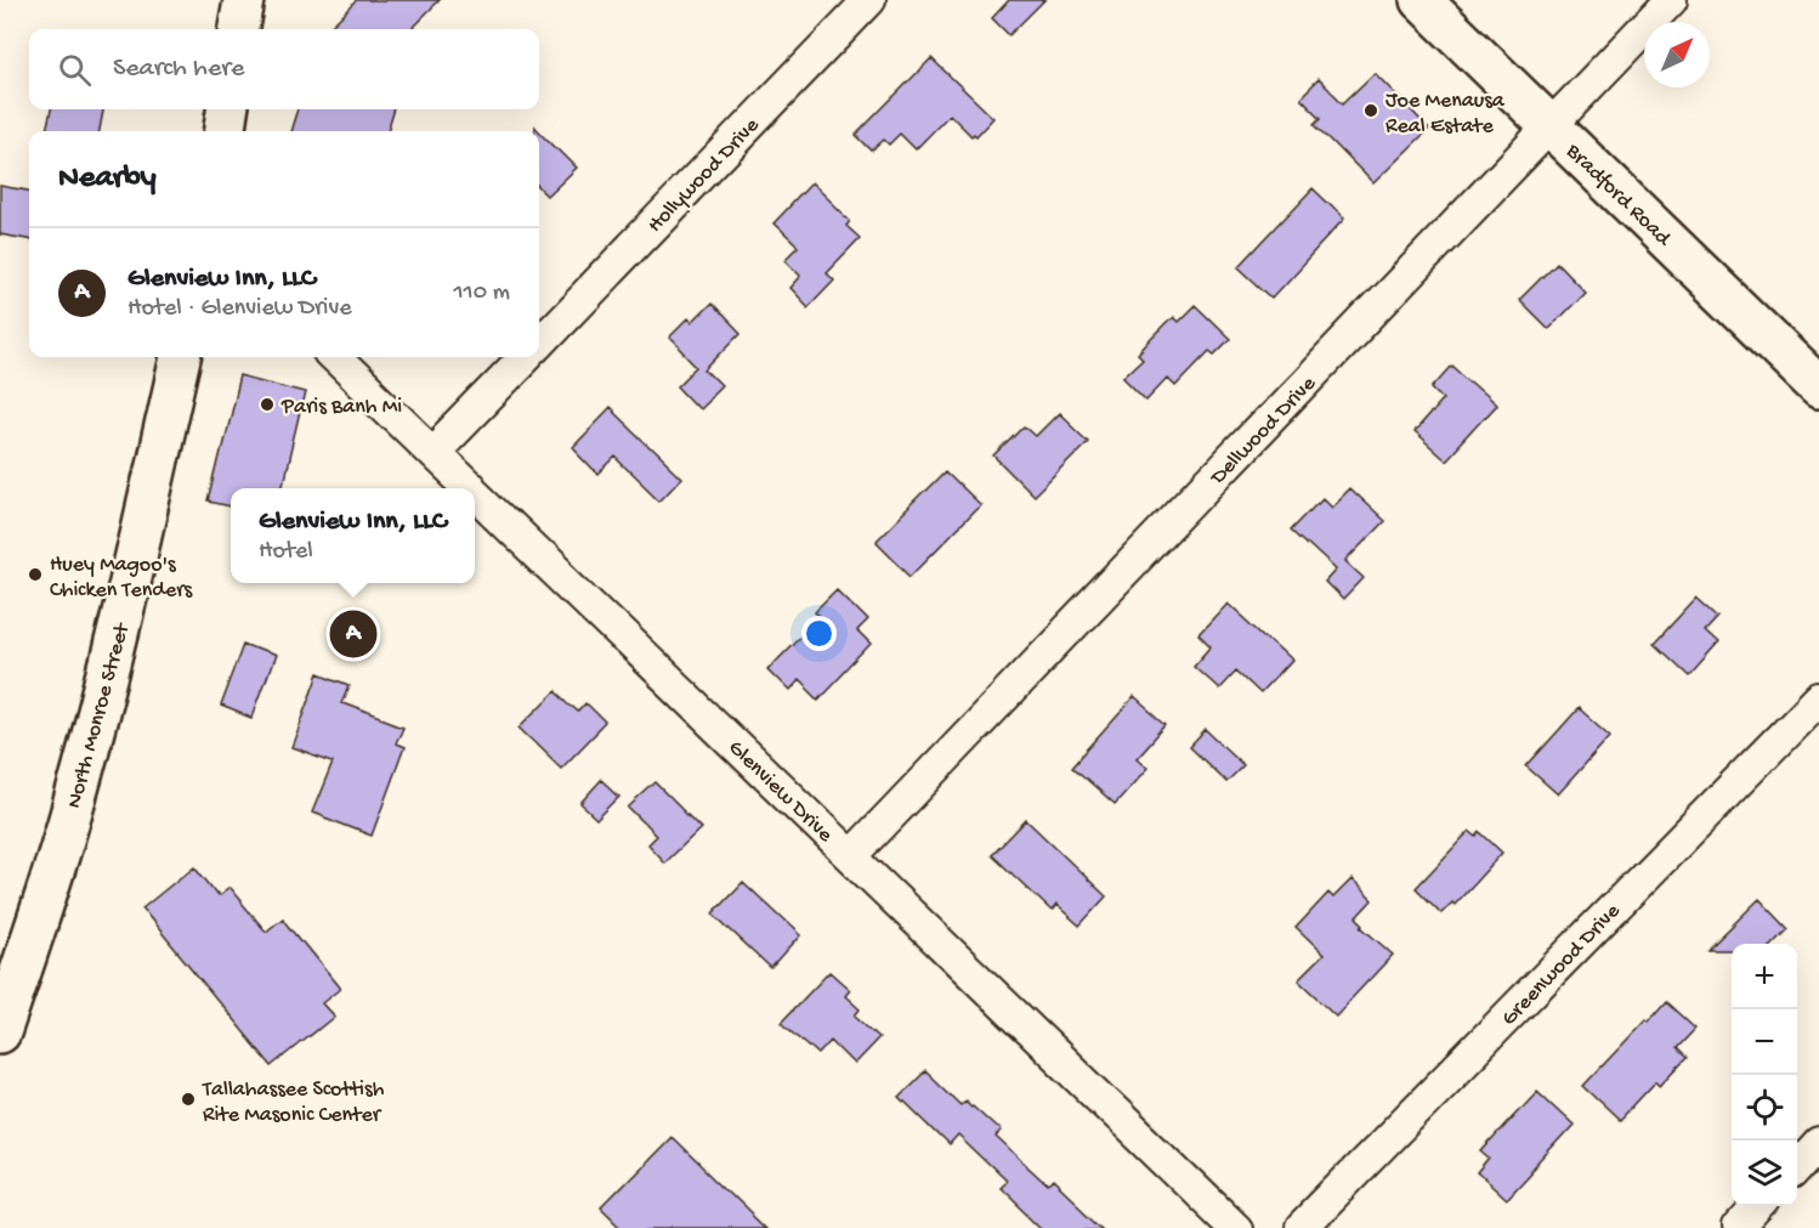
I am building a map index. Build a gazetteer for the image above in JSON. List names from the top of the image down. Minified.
{"streets":{"main road":["Bradford Road","North Monroe Street"],"street":["Hollywood Drive","Dellwood Drive","Glenview Drive","Greenwood Drive"]},"crossings":[["Hollywood Drive","Glenview Drive"],["Bradford Road","Dellwood Drive"],["Dellwood Drive","Glenview Drive"]],"places":["Joe Menausa Real Estate","Paris Banh Mi","Huey Magoo's Chicken Tenders","Tallahassee Scottish Rite Masonic Center"],"north":"top right","page":{"search":"Search here","heading":"Nearby","list":[{"mark":"A","name":"Glenview Inn, LLC","note":"Hotel · Glenview Drive","value":"110 m"}],"popup":["Glenview Inn, LLC","Hotel"],"pins":"A","map_buttons":["+","−"]}}
